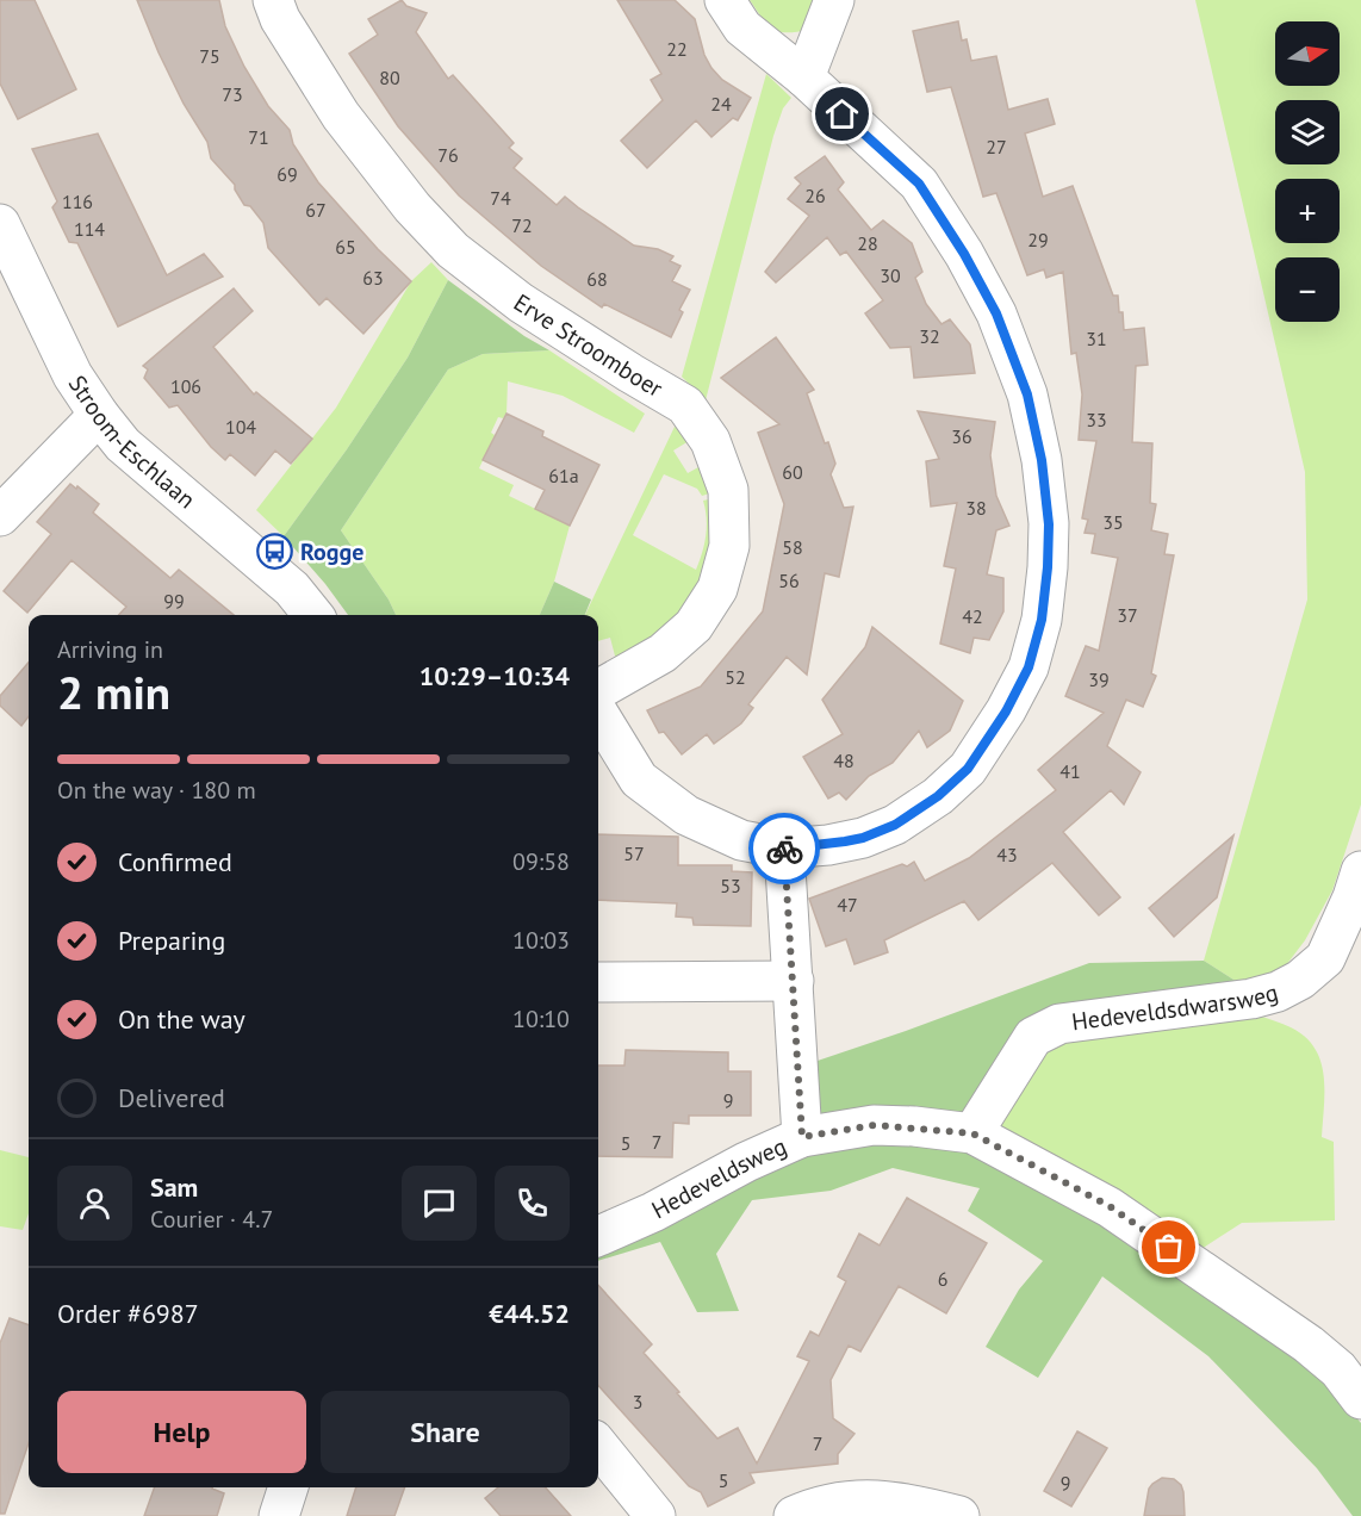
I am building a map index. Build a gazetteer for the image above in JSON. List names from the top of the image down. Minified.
{"streets":{"street":["Erve Stroomboer","Stroom-Eschlaan","Hedeveldsdwarsweg","Hedeveldsweg"]},"crossings":[["Hedeveldsdwarsweg","Hedeveldsweg"]],"places":{"bus stop":["Rogge"]},"house_numbers":["22","75","80","73","24","71","27","76","69","26","74","116","67","72","114","29","28","65","30","63","68","32","31","106","33","104","36","60","61a","38","35","58","56","99","37","42","52","39","48","41","57","43","53","47","9","7","5","6","3","7","5","9"],"north":"right","page":{"map_buttons":["+","−"],"heading":["2 min","Arriving in","10:29–10:34"],"panel":["Sam","Courier · 4.7","Order #6987","€44.52"],"bar":"On the way · 180 m","list":[["Confirmed","09:58"],["Preparing","10:03"],["On the way","10:10"],"Delivered"],"buttons":["Help","Share"]}}
